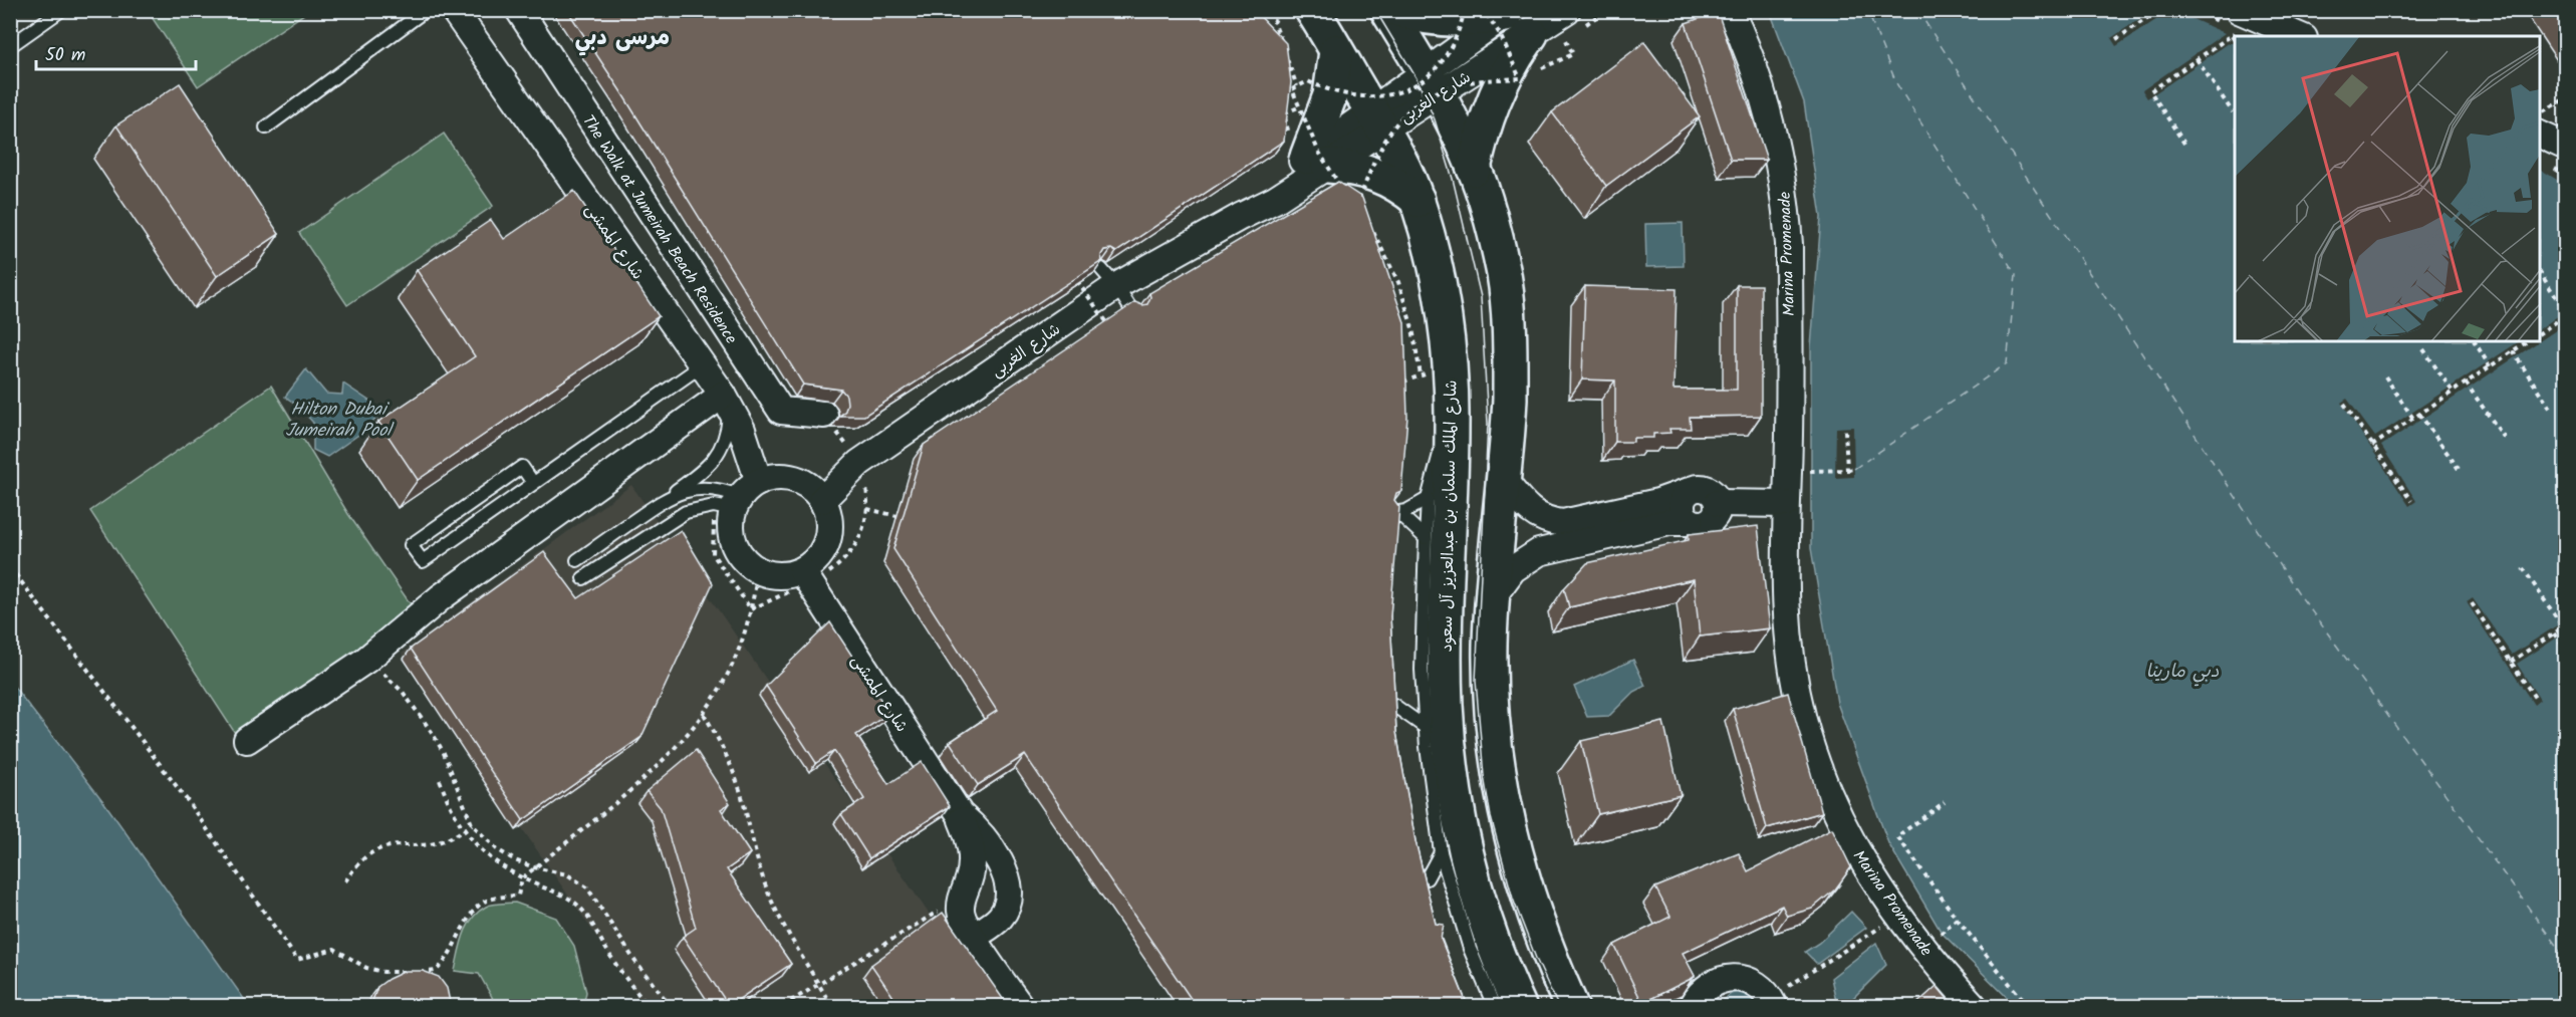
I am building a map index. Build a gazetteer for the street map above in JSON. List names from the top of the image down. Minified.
{"streets":{"main road":["شارع الملك سلمان بن عبدالعزيز آل سعود"],"street":["شارع الغربى","The Walk at Jumeirah Beach Residence","شارع الممشى","Marina Promenade"]},"crossings":[["شارع الغربى","شارع الممشى"],["شارع الغربى","شارع الملك سلمان بن عبدالعزيز آل سعود"]],"districts":["مرسى دبي"],"water":["Hilton Dubai Jumeirah Pool","دبي مارينا"],"scale_bar":"50 m"}
